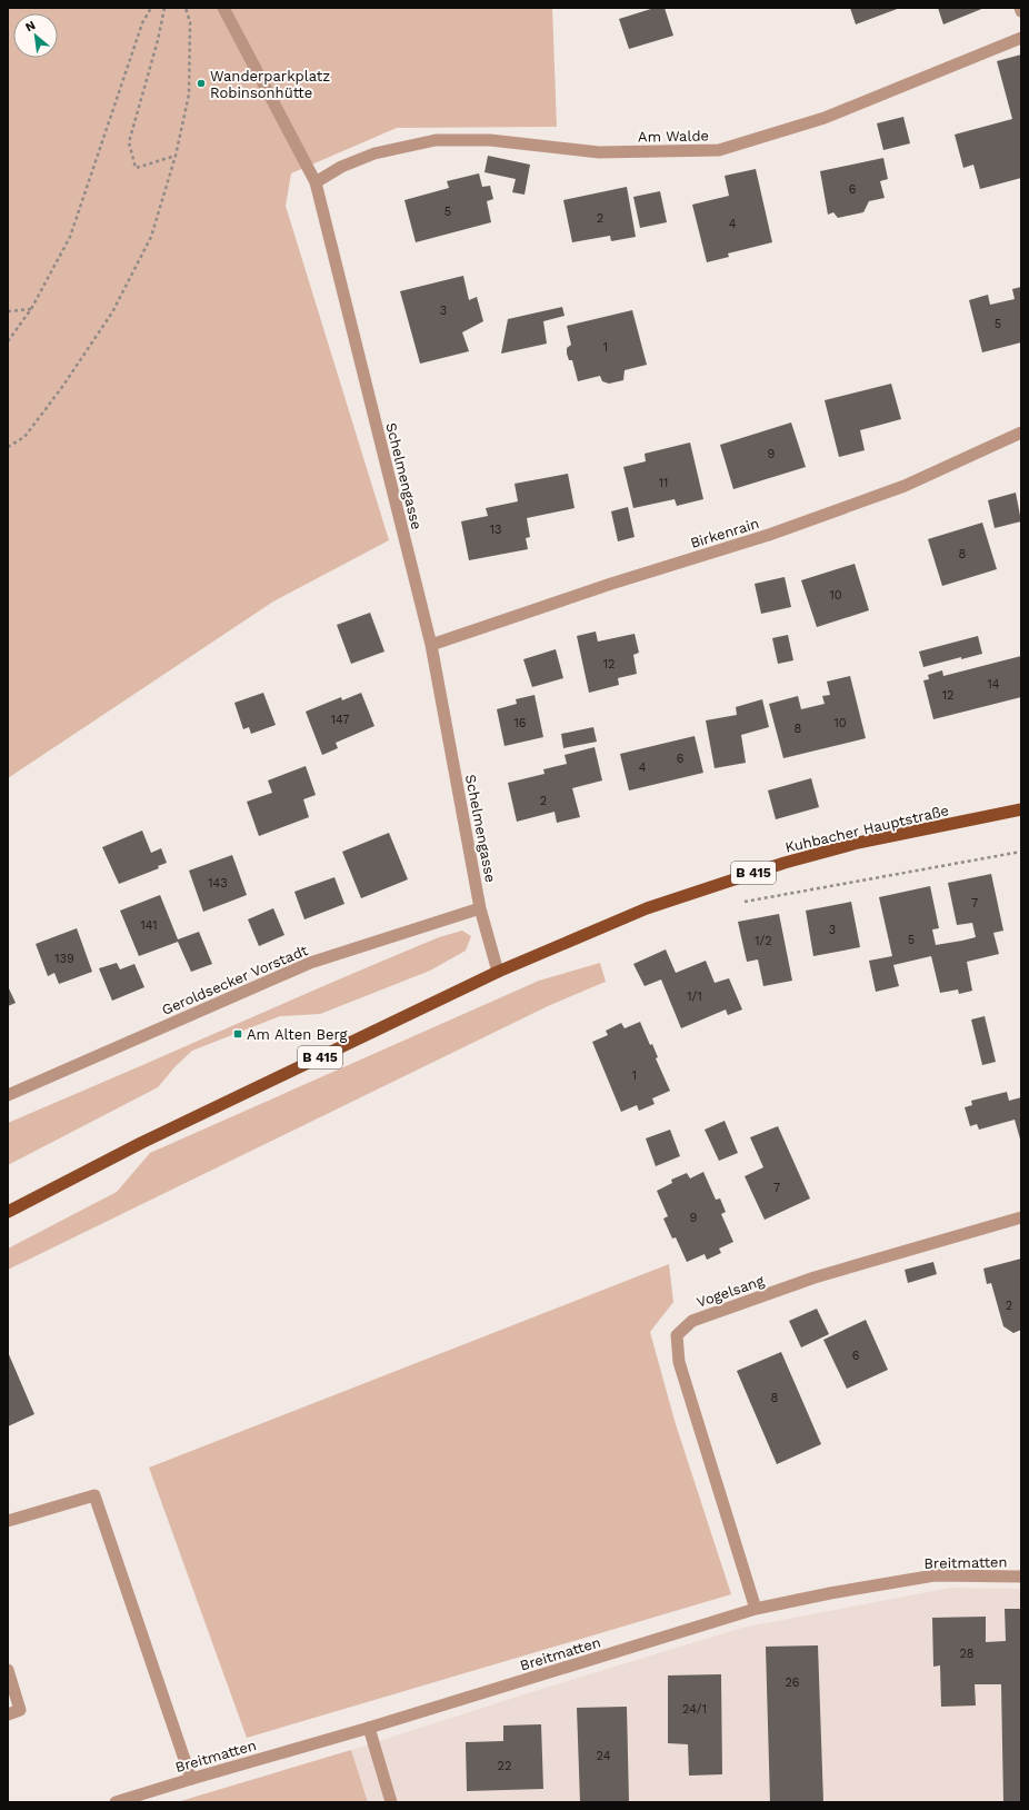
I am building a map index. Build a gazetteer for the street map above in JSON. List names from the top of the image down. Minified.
{"streets":{"main road":["Kuhbacher Hauptstraße","B 415"],"street":["Am Walde","Schelmengasse","Birkenrain","Geroldsecker Vorstadt","Vogelsang","Breitmatten"]},"crossings":[["Am Walde","Schelmengasse"],["Schelmengasse","Birkenrain"],["Schelmengasse","Kuhbacher Hauptstraße"],["Schelmengasse","B 415"],["Schelmengasse","Geroldsecker Vorstadt"],["Kuhbacher Hauptstraße","B 415"],["Vogelsang","Breitmatten"]],"places":{"other":["Wanderparkplatz Robinsonhütte"],"transit":["Am Alten Berg"]},"house_numbers":["6","5","2","4","3","5","1","9","11","13","8","10","12","14","12","147","16","10","8","6","4","2","143","7","141","3","5","1/2","139","1/1","1","7","9","2","6","8","28","26","24/1","24","22"],"north":"top left"}
